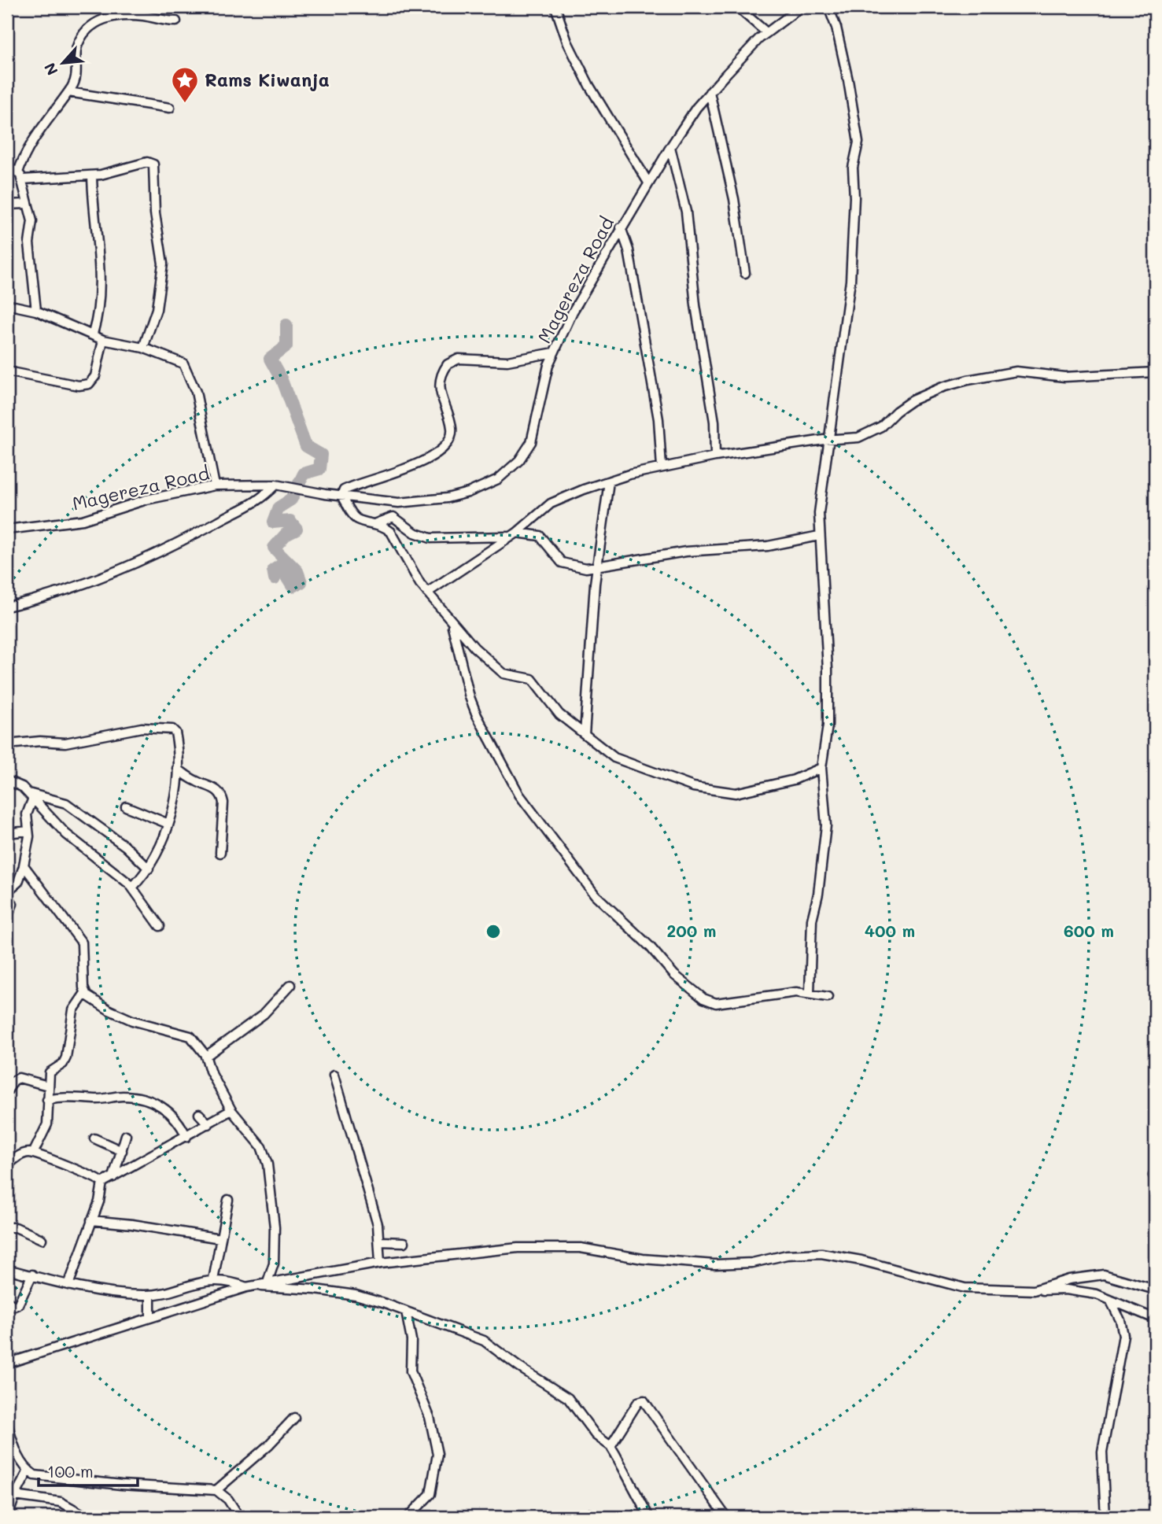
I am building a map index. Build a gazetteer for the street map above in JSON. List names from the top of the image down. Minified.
{"streets":{"street":["Magereza Road"]},"places":{"place":["Rams Kiwanja"]},"scale_bar":"100 m","north":"bottom left","rings":["200 m","400 m","600 m"]}
